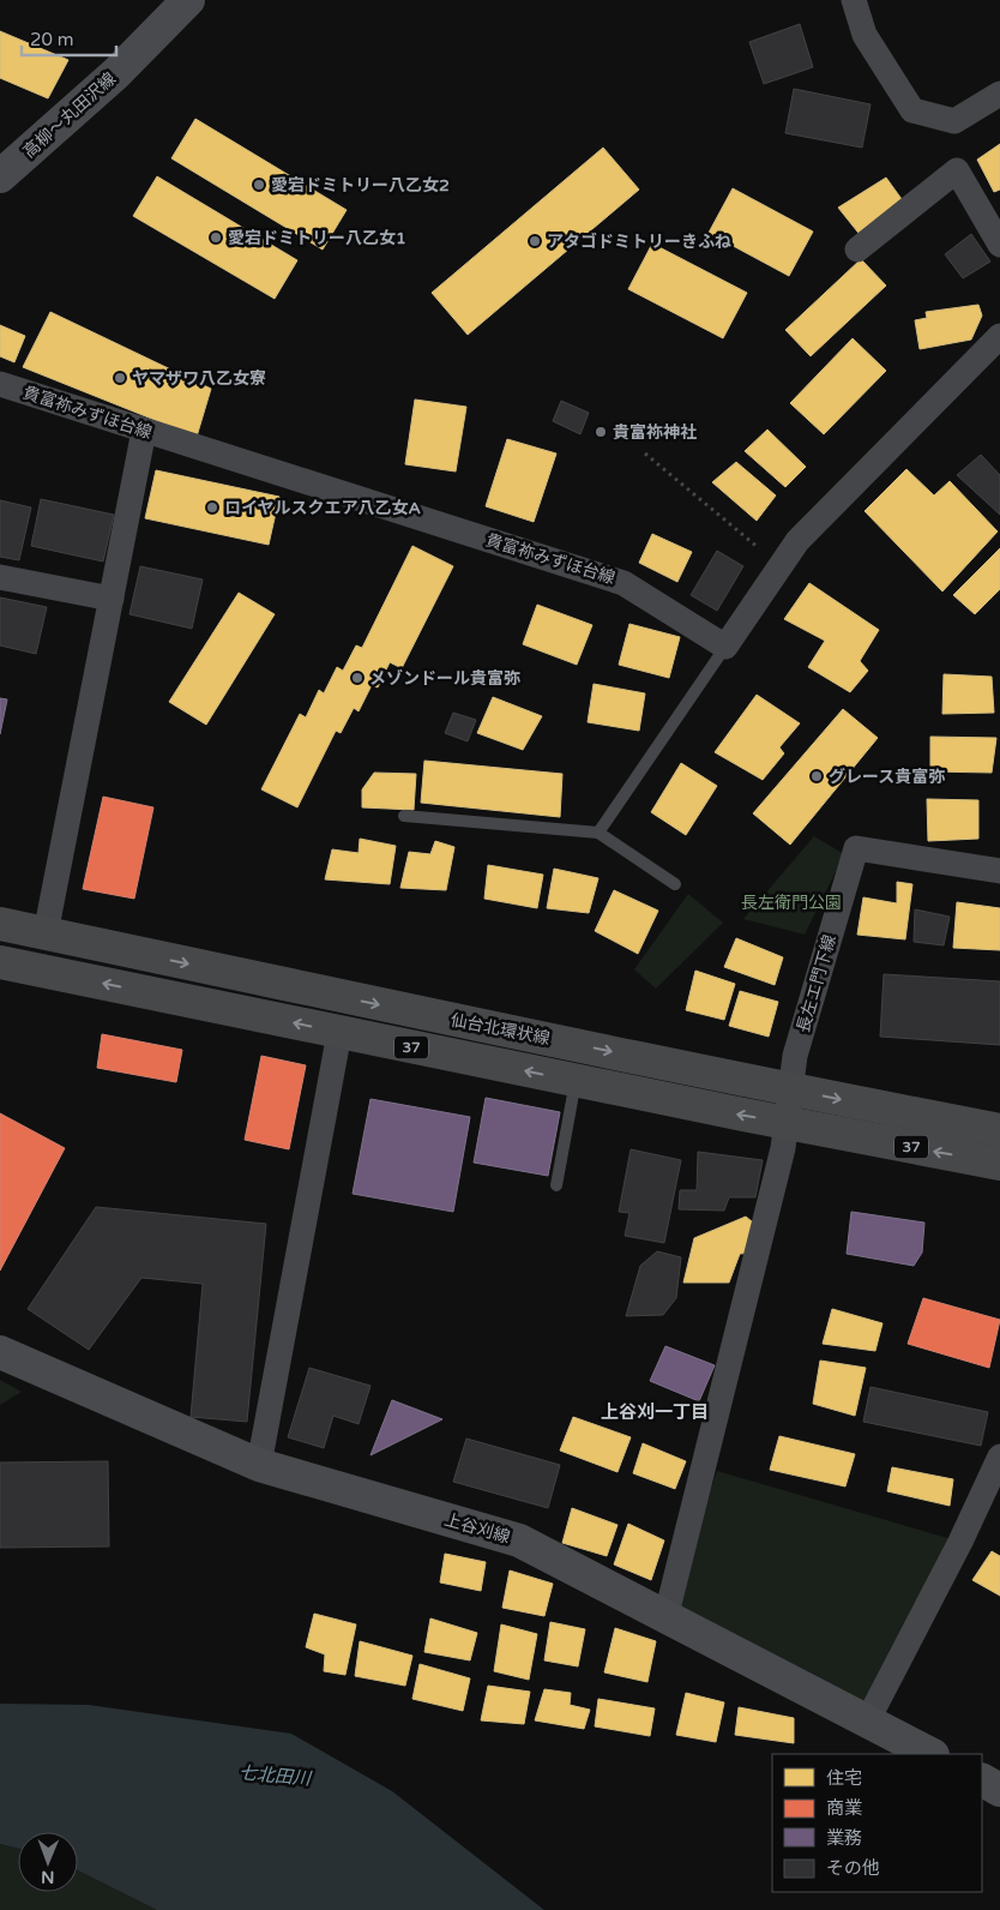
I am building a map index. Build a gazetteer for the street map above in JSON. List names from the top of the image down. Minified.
{"streets":{"main road":["仙台北環状線","37"],"street":["高柳～丸田沢線","貴富祢みずほ台線","長左エ門下線","上谷刈線"]},"crossings":[["長左エ門下線","仙台北環状線"],["長左エ門下線","上谷刈線"]],"districts":["上谷刈一丁目"],"water":["七北田川"],"parks":["長左衛門公園"],"places":["愛宕ドミトリー八乙女2","愛宕ドミトリー八乙女1","アタゴドミトリーきふね","ヤマザワ八乙女寮","貴富祢神社","ロイヤルスクエア八乙女A","メゾンドール貴富弥","グレース貴富弥"],"legend":["住宅","商業","業務","その他"],"scale_bar":"20 m","north":"bottom"}
